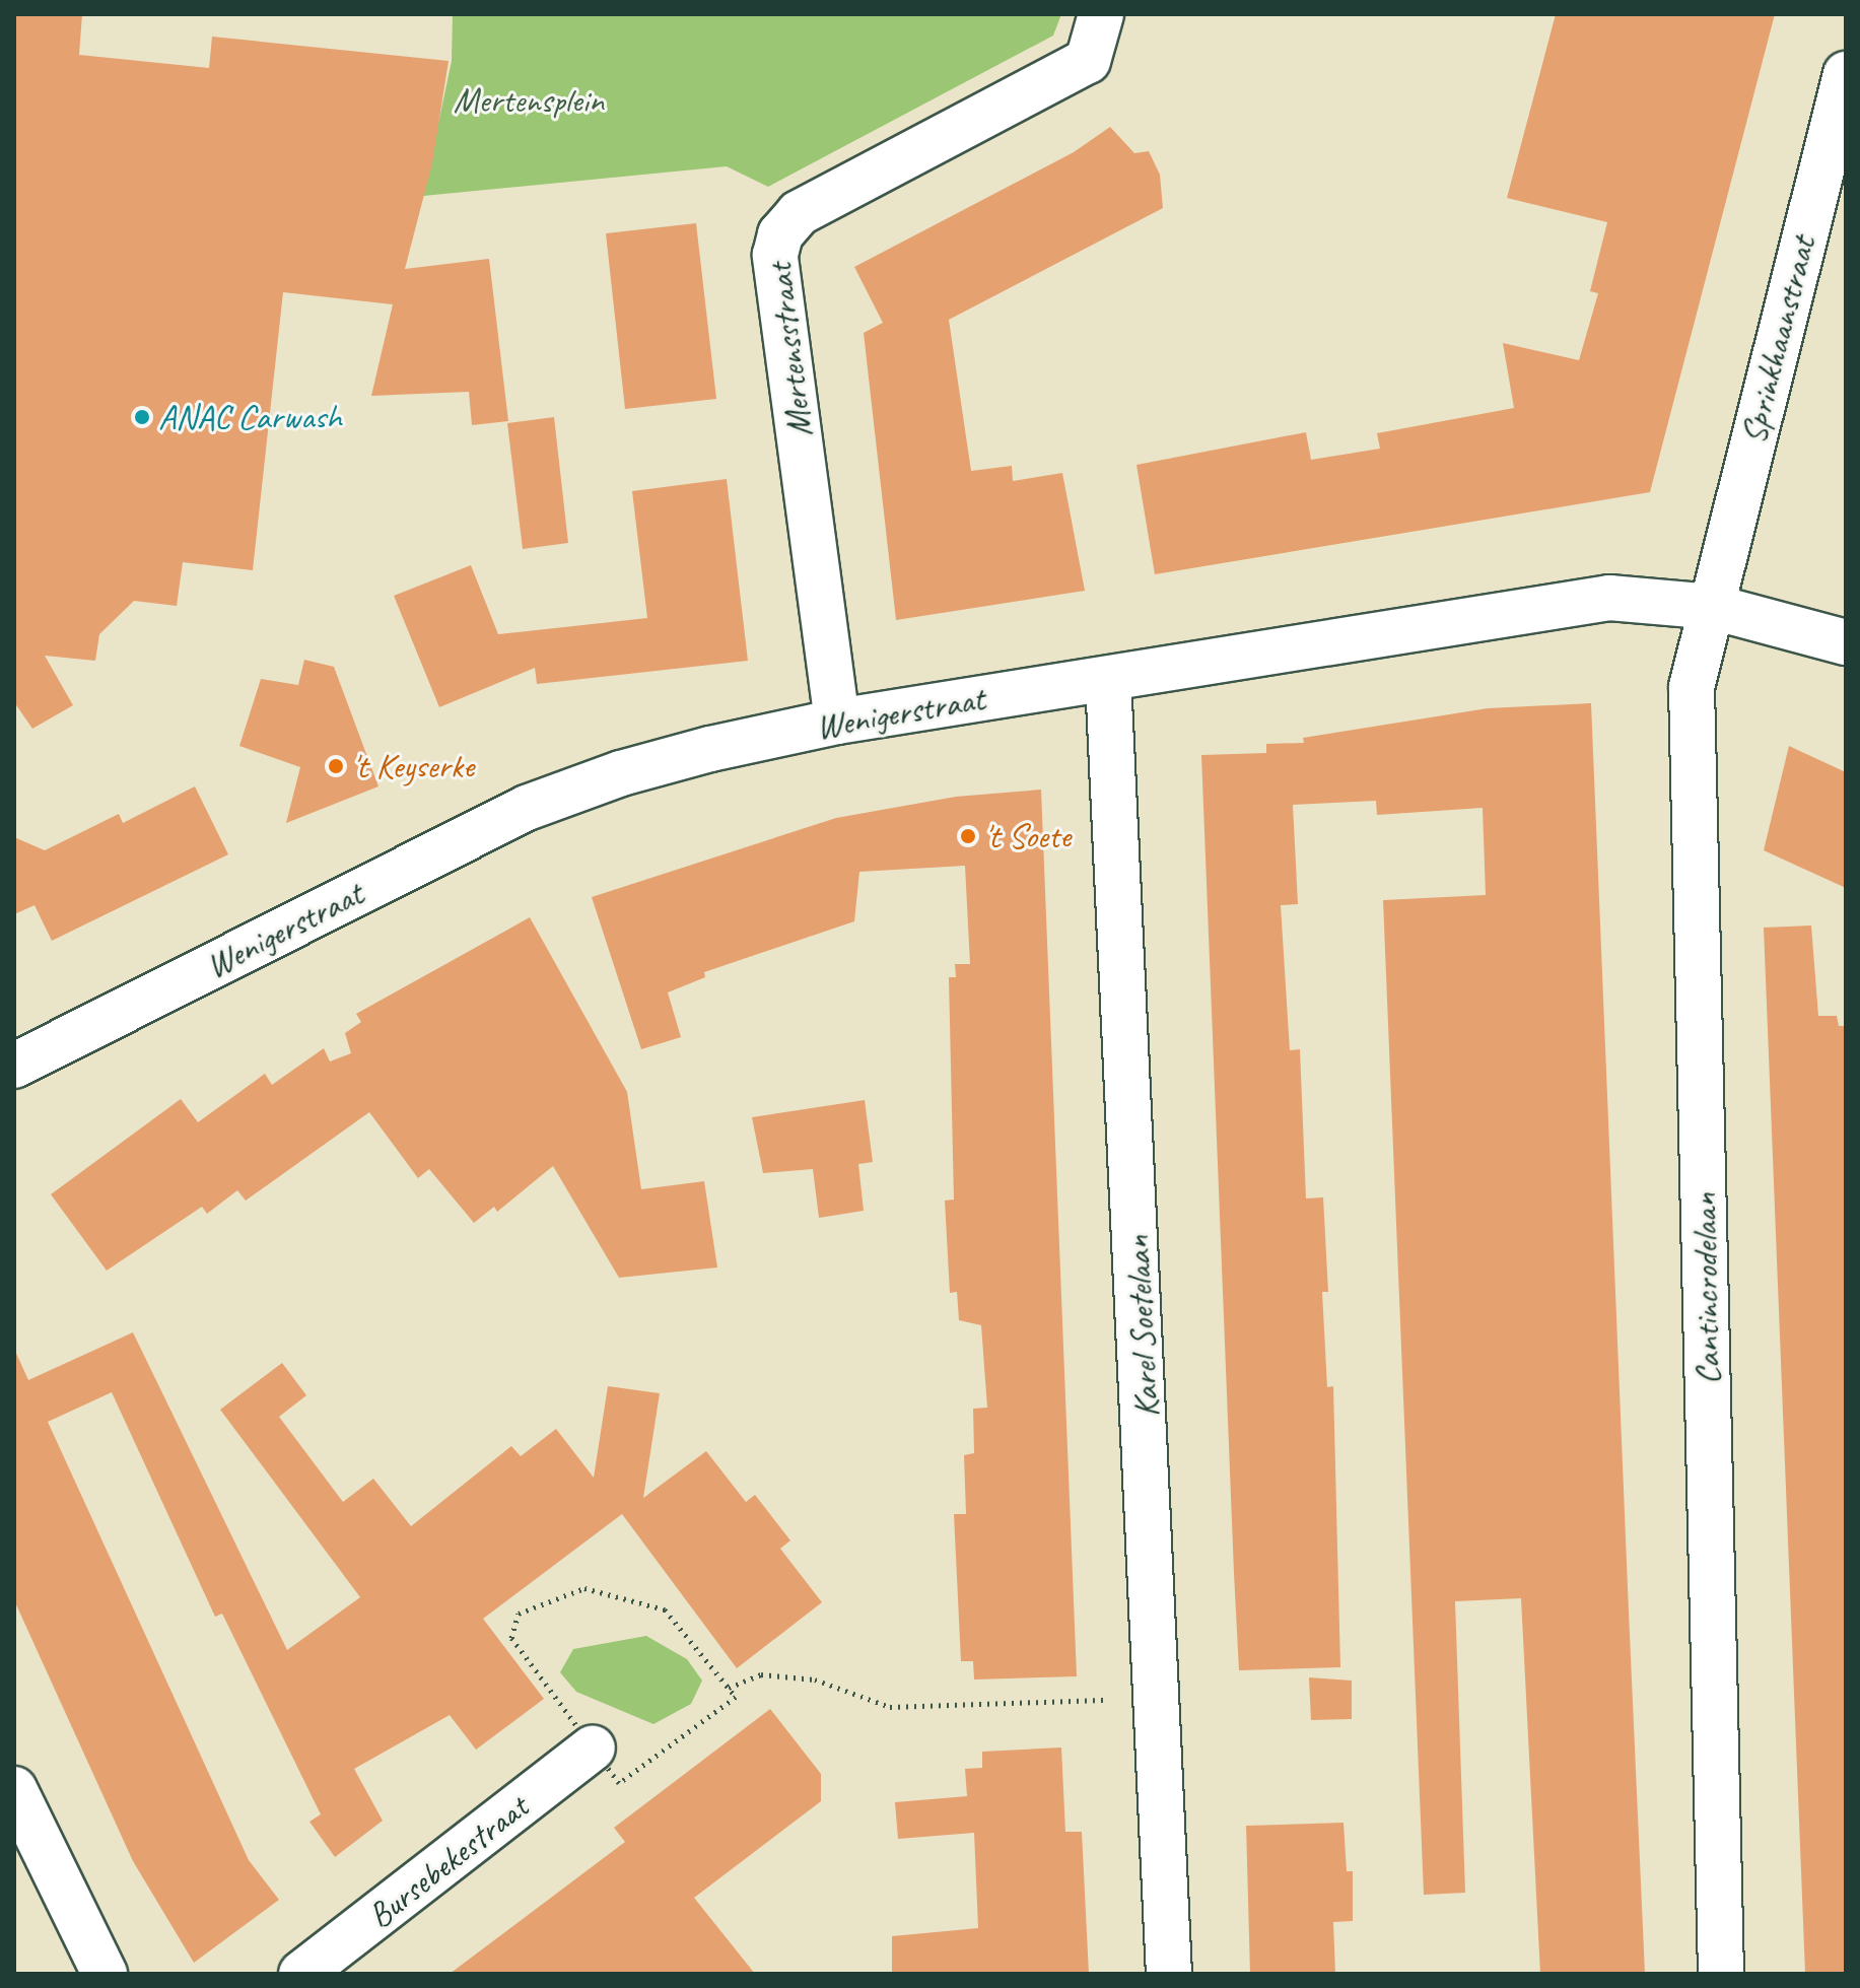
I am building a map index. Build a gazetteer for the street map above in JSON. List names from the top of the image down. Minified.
{"streets":{"street":["Sprinkhaanstraat","Mertensstraat","Wenigerstraat","Cantincrodelaan","Karel Soetelaan","Bursebekestraat"]},"crossings":[["Sprinkhaanstraat","Wenigerstraat"],["Sprinkhaanstraat","Cantincrodelaan"],["Mertensstraat","Wenigerstraat"],["Wenigerstraat","Cantincrodelaan"],["Wenigerstraat","Karel Soetelaan"]],"parks":["Mertensplein"],"places":["ANAC Carwash","'t Keyserke","'t Soete"]}
